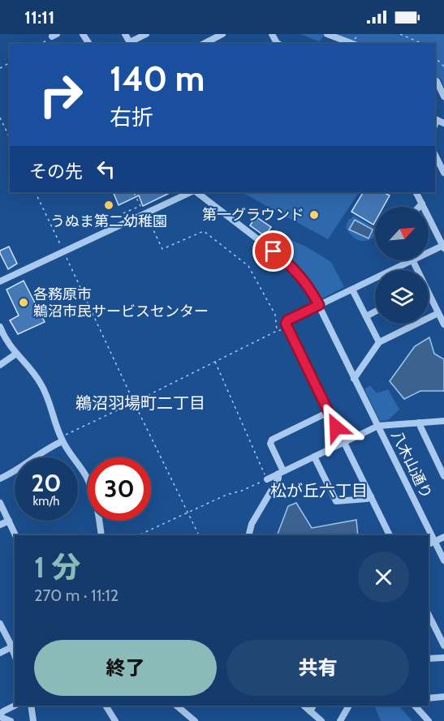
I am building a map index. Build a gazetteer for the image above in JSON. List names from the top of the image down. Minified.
{"streets":{"street":["八木山通り"]},"districts":["鵜沼羽場町二丁目","松が丘六丁目"],"places":["うぬま第二幼稚園","第一グラウンド","各務原市 鵜沼市民サービスセンター"],"north":"top right","page":{"status":"11:11","turn":["140 m","右折"],"then":"その先","speed":"20 km/h","limit":"30","heading":["1 分","270 m · 11:12"],"buttons":["終了","共有"]}}
